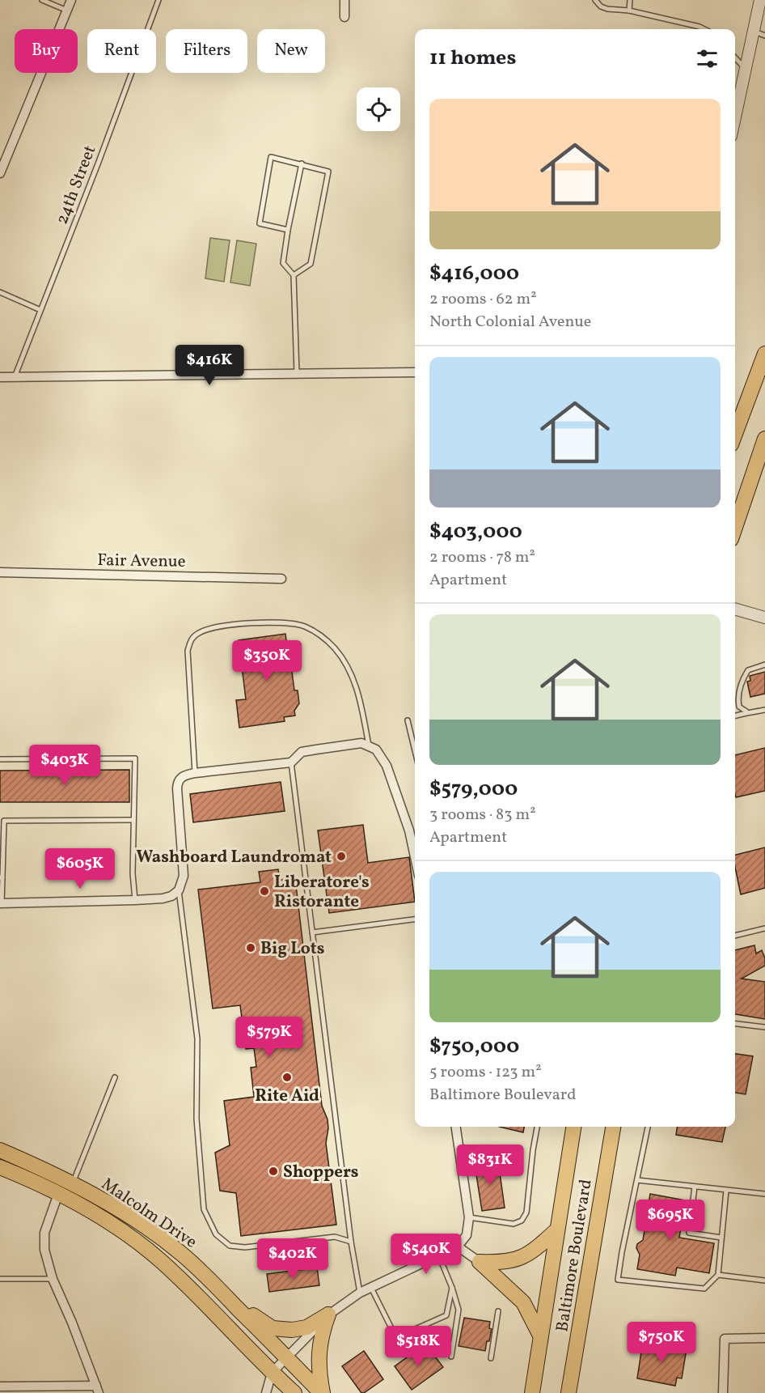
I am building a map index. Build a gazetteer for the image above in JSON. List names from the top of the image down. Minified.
{"streets":{"main road":["Malcolm Drive","Baltimore Boulevard"],"street":["Fair Avenue"],"lane":["24th Street"]},"places":["Washboard Laundromat","Liberatore's Ristorante","Big Lots","Rite Aid","Shoppers"],"page":{"chip":["Buy","Rent","Filters","New"],"heading":"11 homes","list":[{"name":"$416,000","note":"2 rooms · 62 m² · North Colonial Avenue"},{"name":"$403,000","note":"2 rooms · 78 m² · Apartment"},{"name":"$579,000","note":"3 rooms · 83 m² · Apartment"},{"name":"$750,000","note":"5 rooms · 123 m² · Baltimore Boulevard"}],"price":["$416K","$350K","$403K","$605K","$579K","$831K","$695K","$540K","$402K","$750K","$518K"]}}
